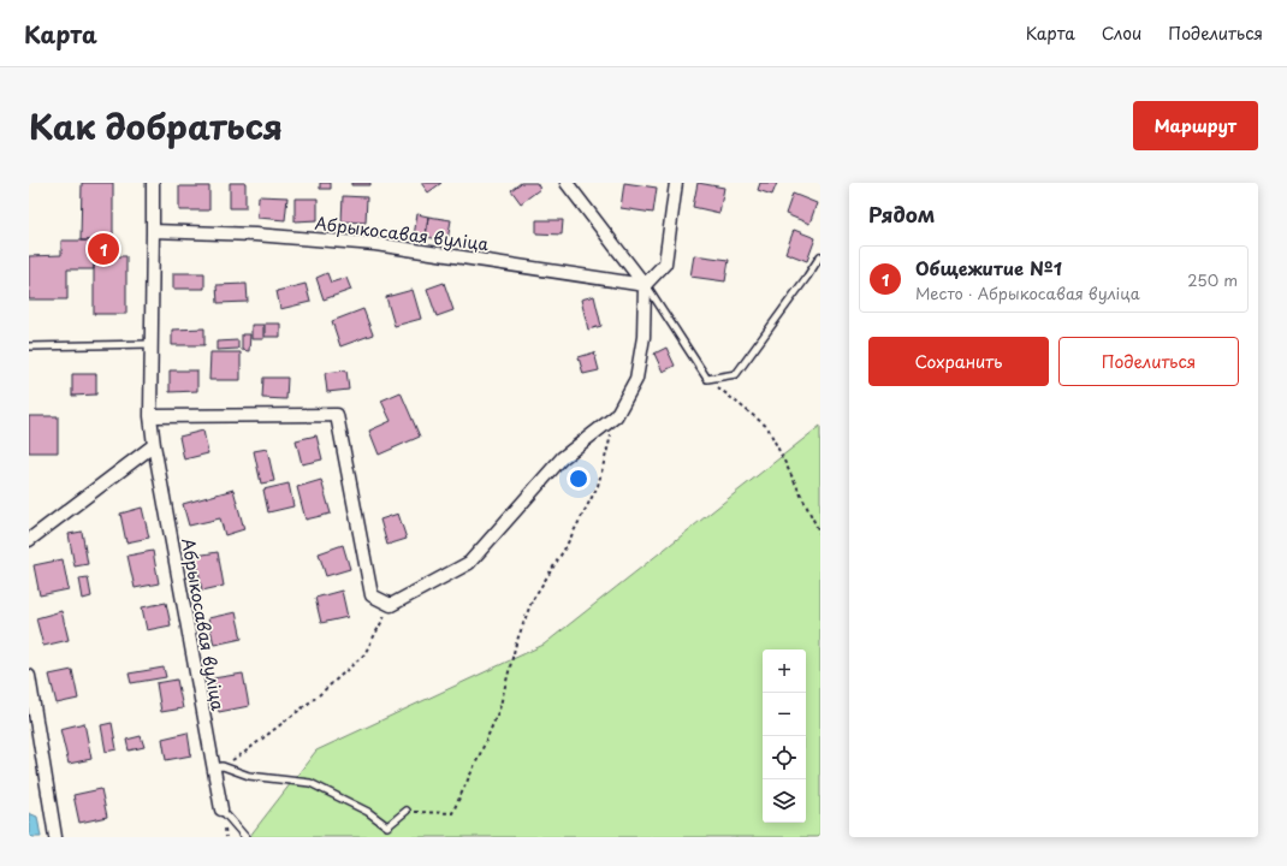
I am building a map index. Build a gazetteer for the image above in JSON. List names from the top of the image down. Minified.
{"streets":{"street":["Абрыкосавая вуліца"]},"page":{"header":"Карта","nav":["Карта","Слои","Поделиться"],"title":"Как добраться","buttons":["Маршрут",["Сохранить","Поделиться"]],"heading":"Рядом","pins":"1","list":[{"mark":"1","name":"Общежитие №1","note":"Место · Абрыкосавая вуліца","value":"250 m"}],"map_buttons":["+","−"]}}
